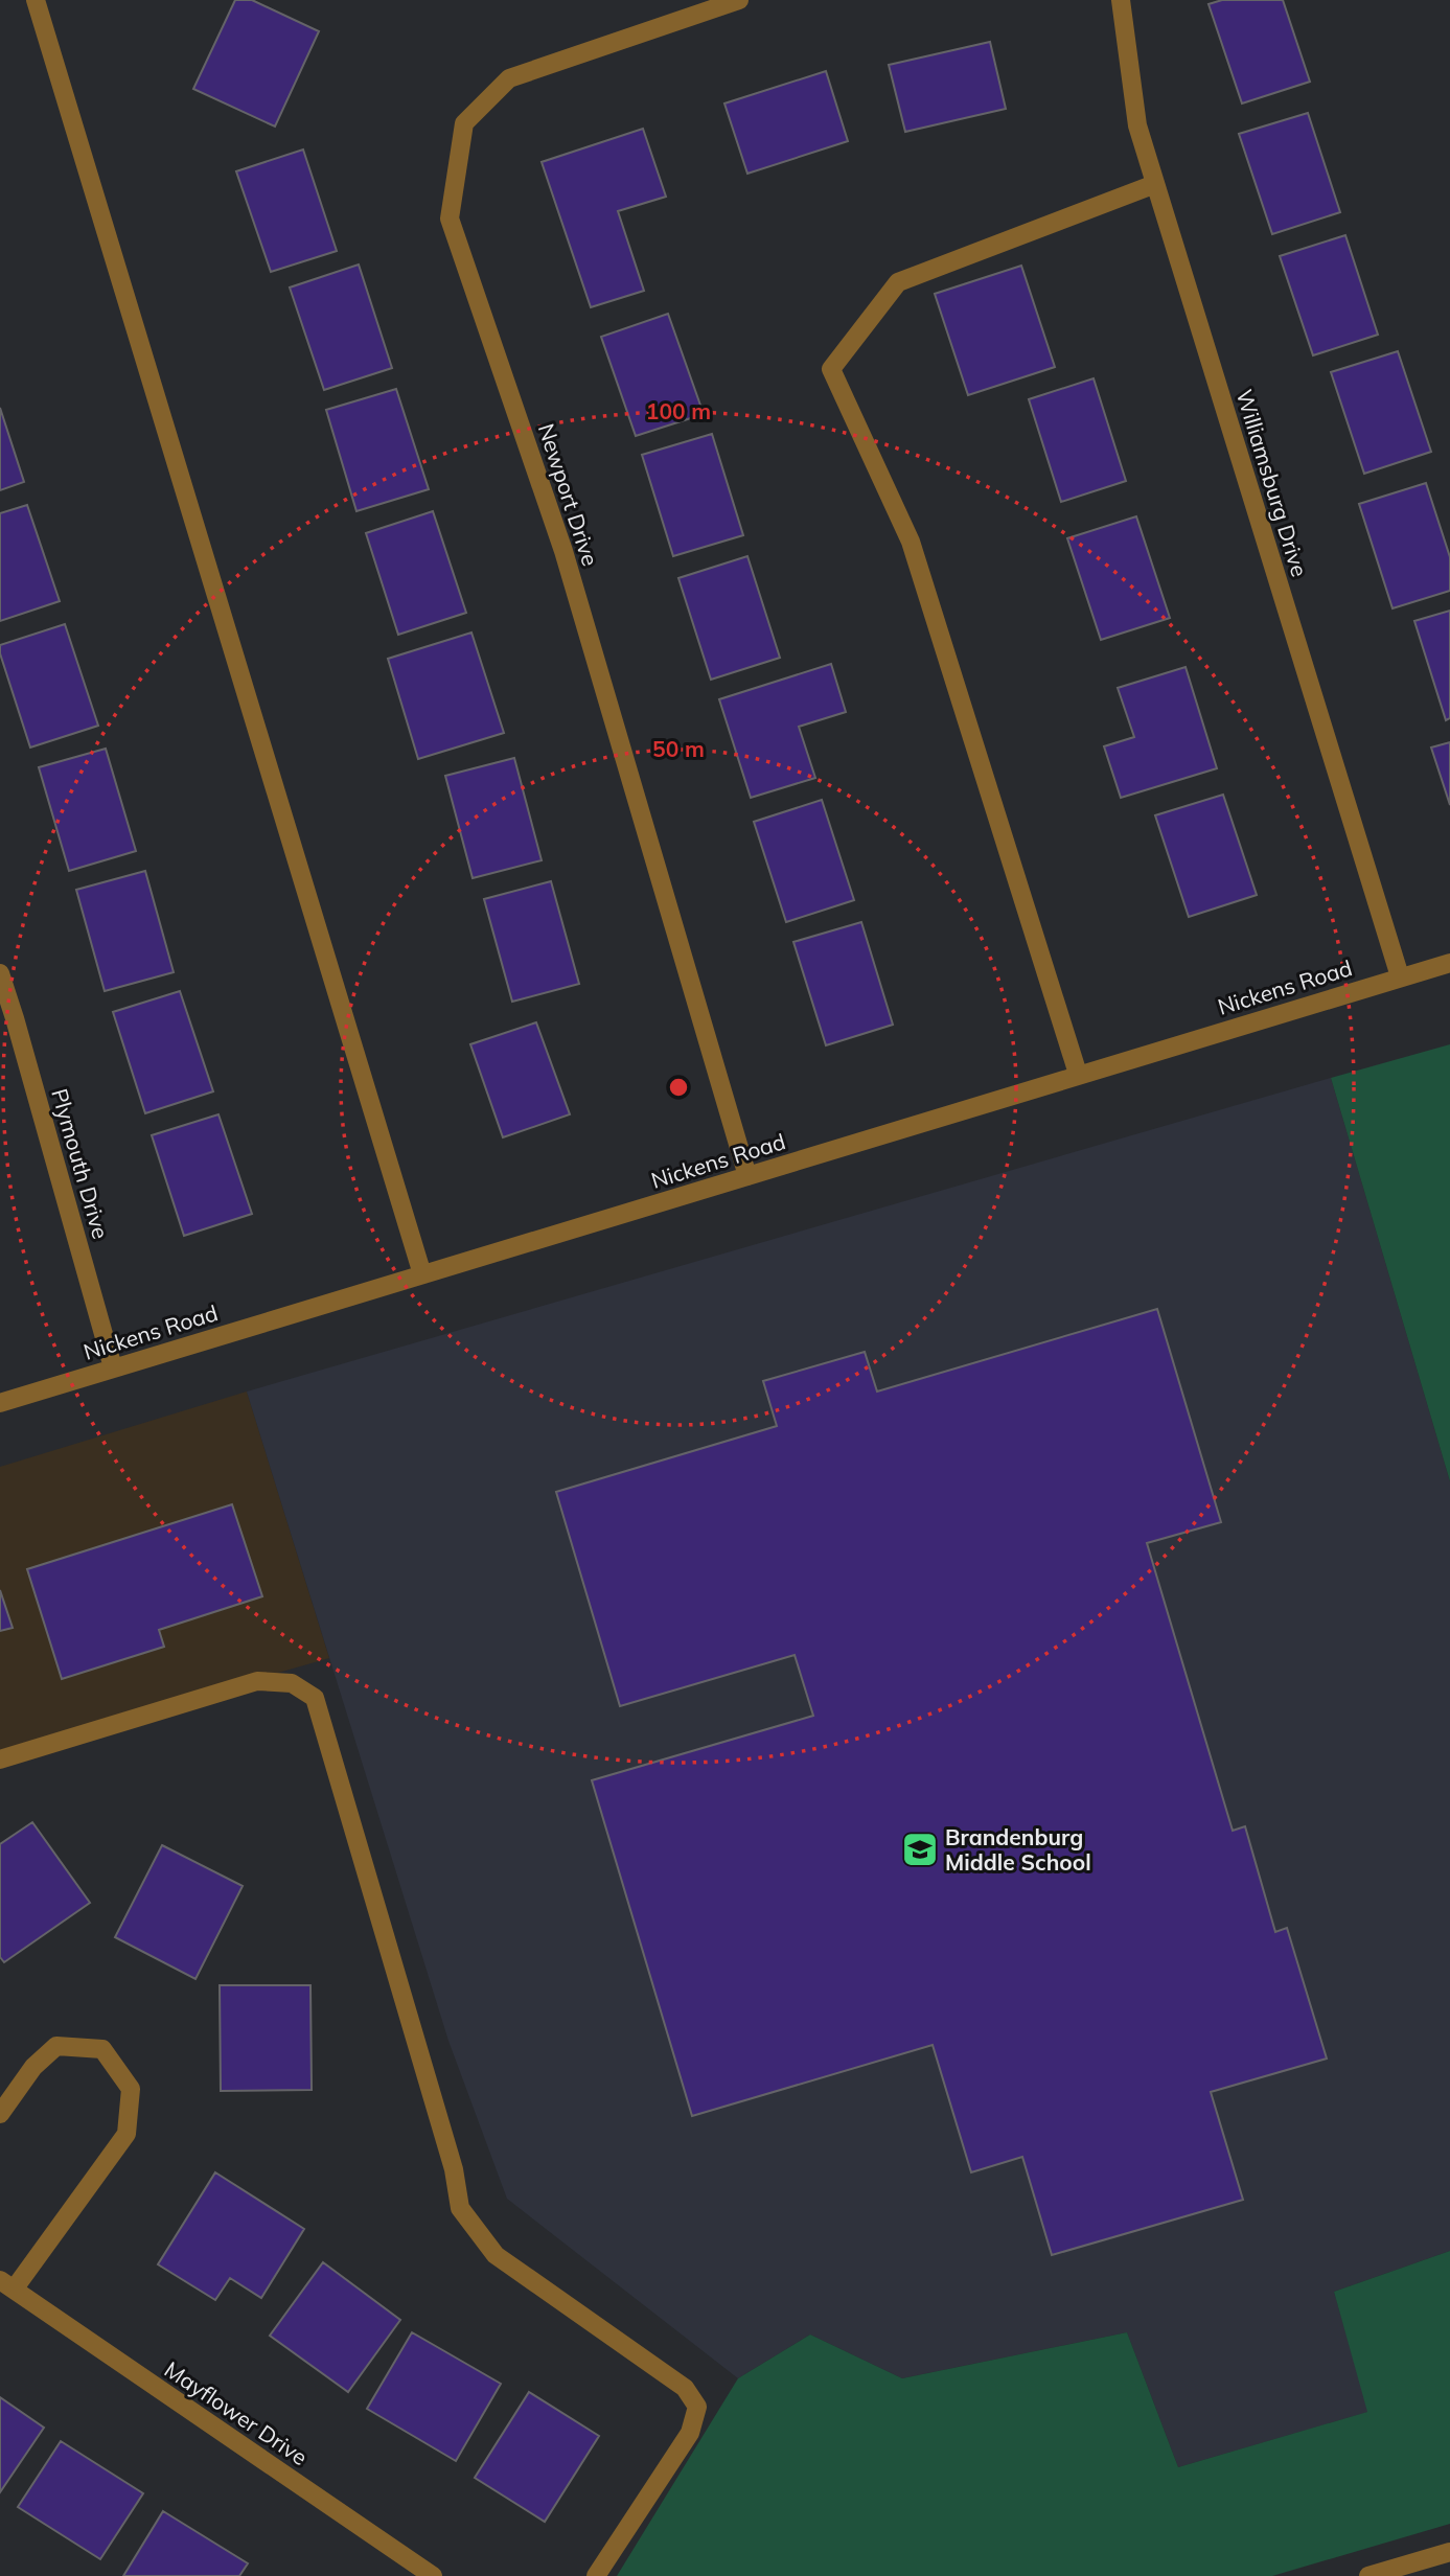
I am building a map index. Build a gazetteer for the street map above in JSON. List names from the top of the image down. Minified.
{"streets":{"street":["Williamsburg Drive","Newport Drive","Nickens Road","Plymouth Drive","Mayflower Drive"]},"crossings":[["Williamsburg Drive","Nickens Road"],["Newport Drive","Nickens Road"],["Nickens Road","Plymouth Drive"]],"places":{"school or university":["Brandenburg Middle School"]},"rings":["100 m","50 m"]}
